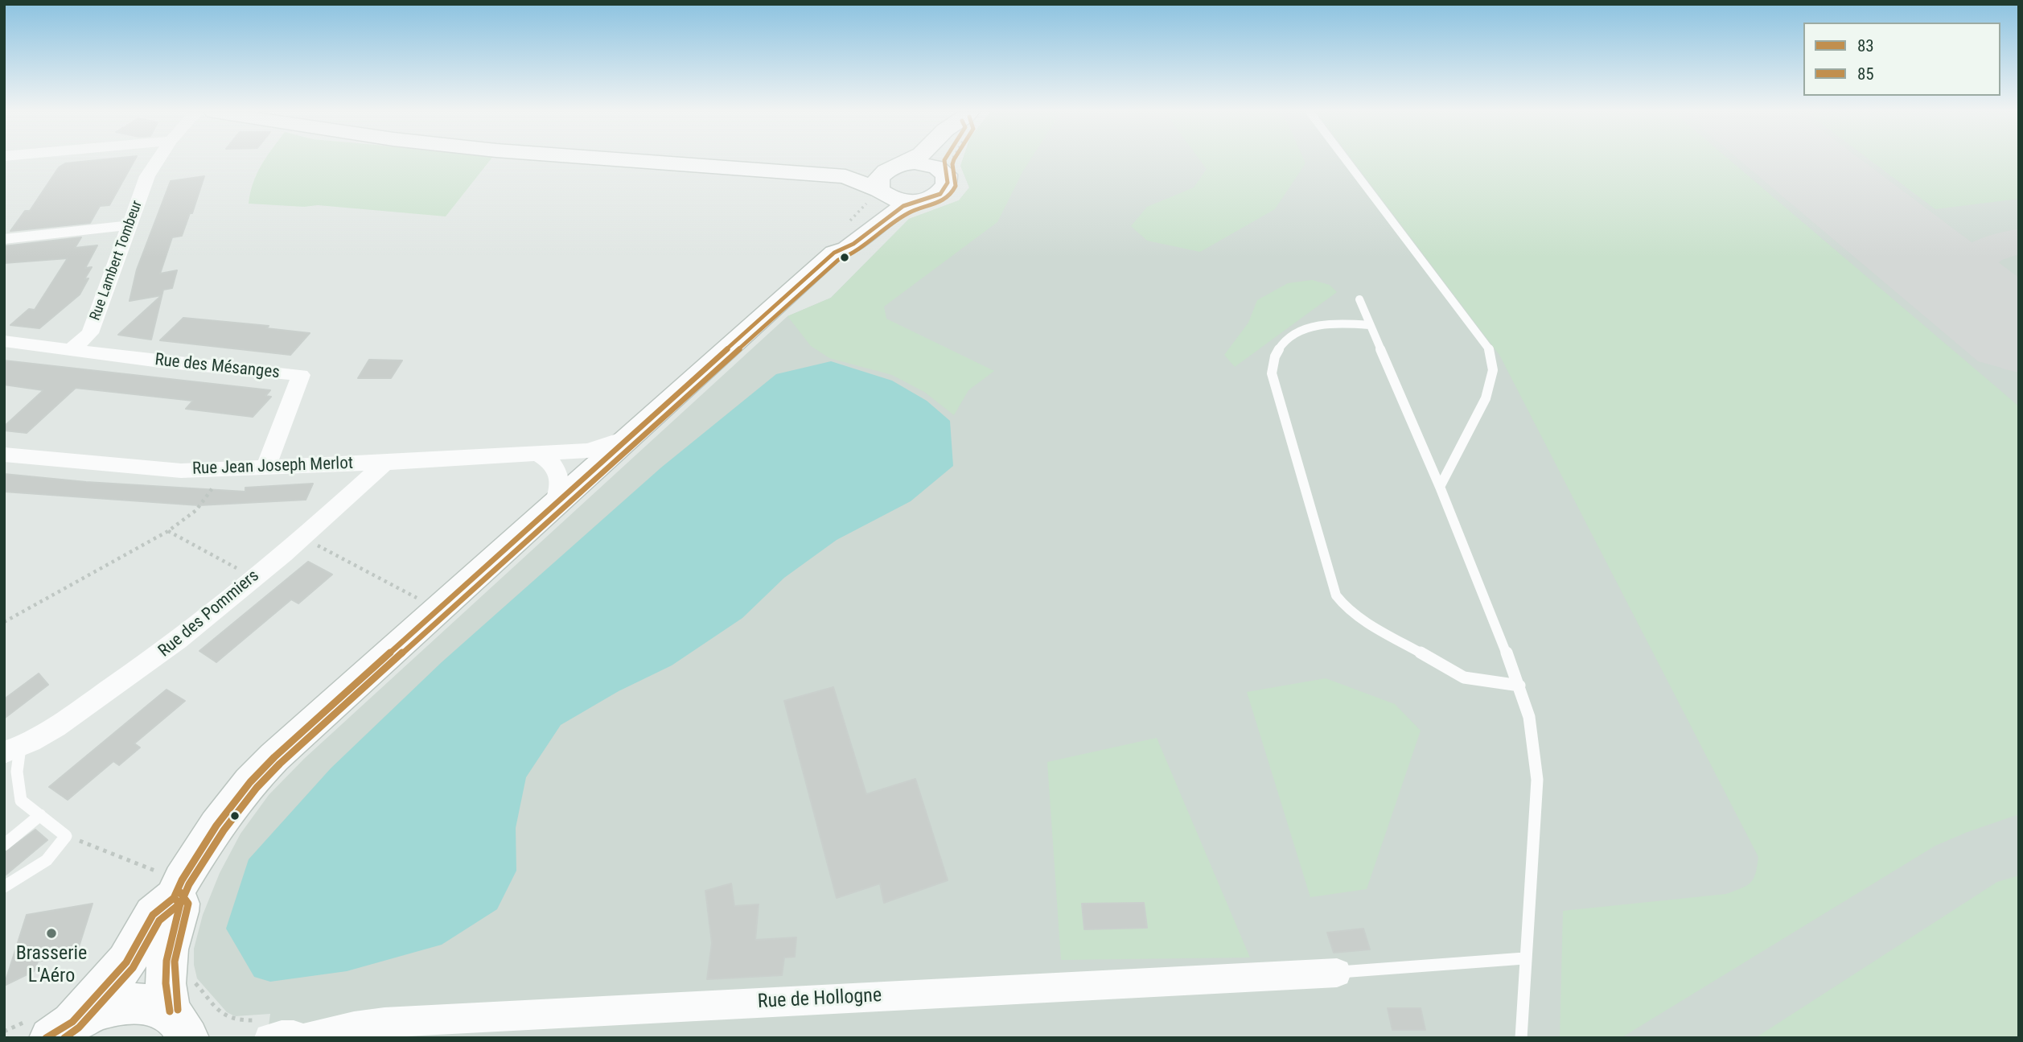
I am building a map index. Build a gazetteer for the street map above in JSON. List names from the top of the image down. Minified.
{"streets":{"street":["Rue Lambert Tombeur","Rue des Mésanges","Rue Jean Joseph Merlot","Rue des Pommiers","Rue de Hollogne"]},"crossings":[["Rue Lambert Tombeur","Rue des Mésanges"],["Rue des Mésanges","Rue Jean Joseph Merlot"],["Rue Jean Joseph Merlot","Rue des Pommiers"]],"places":["Brasserie L'Aéro"],"lines":["transit line 83","transit line 85"],"legend":["83","85"]}
